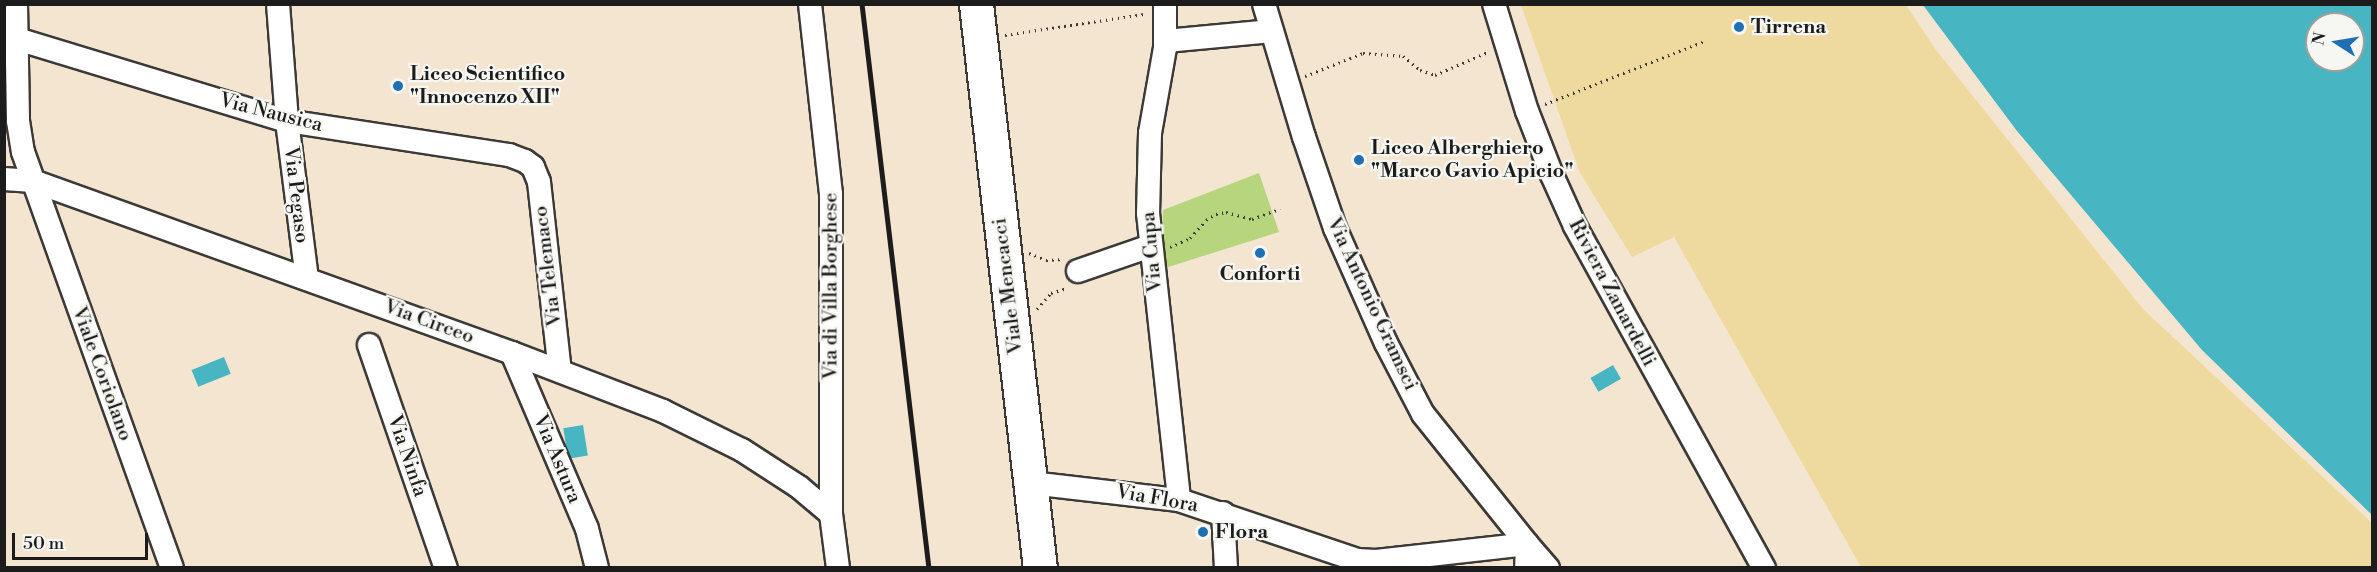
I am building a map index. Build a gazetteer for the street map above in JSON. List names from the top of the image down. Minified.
{"streets":{"main road":["Viale Mencacci"],"street":["Via Nausica","Via Pegaso","Via Cupa","Via Telemaco","Via di Villa Borghese","Riviera Zanardelli","Via Antonio Gramsci","Via Circeo","Viale Coriolano","Via Ninfa","Via Astura","Via Flora"]},"crossings":[["Via Nausica","Via Pegaso"],["Via Nausica","Via Telemaco"],["Via Nausica","Viale Coriolano"],["Via Pegaso","Via Circeo"],["Via Cupa","Via Flora"],["Via Telemaco","Via Circeo"],["Via di Villa Borghese","Via Circeo"],["Viale Mencacci","Via Flora"],["Via Antonio Gramsci","Via Flora"],["Via Circeo","Viale Coriolano"],["Via Circeo","Via Astura"]],"places":["Tirrena","Liceo Scientifico \"Innocenzo XII\"","Liceo Alberghiero \"Marco Gavio Apicio\"","Conforti","Flora"],"scale_bar":"50 m","north":"left"}
